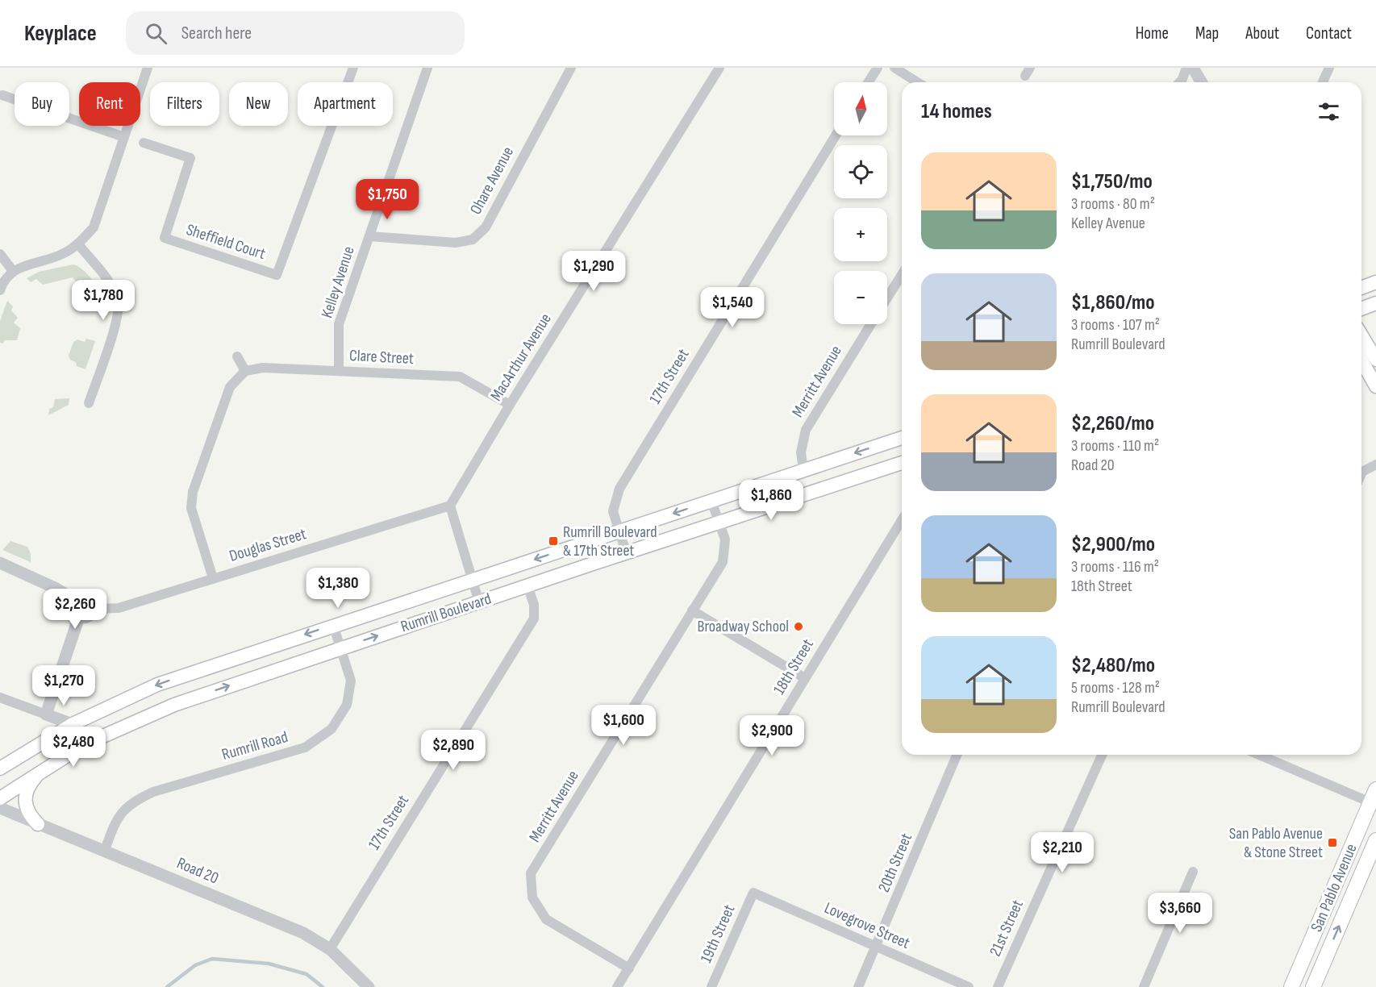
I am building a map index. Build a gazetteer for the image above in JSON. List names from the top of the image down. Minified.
{"streets":{"main road":["Rumrill Boulevard","San Pablo Avenue"],"street":["Ohare Avenue","Sheffield Court","Kelley Avenue","Clare Street","MacArthur Avenue","17th Street","Merritt Avenue","Douglas Street","18th Street","Rumrill Road","20th Street","Road 20","Lovegrove Street","21st Street","19th Street"]},"crossings":[["Ohare Avenue","Kelley Avenue"],["Kelley Avenue","Clare Street"],["Clare Street","MacArthur Avenue"],["MacArthur Avenue","Douglas Street"],["17th Street","Rumrill Boulevard"],["17th Street","Road 20"],["Merritt Avenue","Rumrill Boulevard"],["Merritt Avenue","18th Street"],["Rumrill Boulevard","Rumrill Road"],["Rumrill Road","Road 20"],["20th Street","Lovegrove Street"],["Lovegrove Street","19th Street"]],"places":{"transit":["Rumrill Boulevard & 17th Street","San Pablo Avenue & Stone Street"],"other":["Broadway School"]},"north":"top","page":{"header":"Keyplace","search":"Search here","nav":["Home","Map","About","Contact"],"map_buttons":["+","−"],"chip":["Buy","Rent","Filters","New","Apartment"],"heading":"14 homes","list":[{"name":"$1,750/mo","note":"3 rooms · 80 m² · Kelley Avenue"},{"name":"$1,860/mo","note":"3 rooms · 107 m² · Rumrill Boulevard"},{"name":"$2,260/mo","note":"3 rooms · 110 m² · Road 20"},{"name":"$2,900/mo","note":"3 rooms · 116 m² · 18th Street"},{"name":"$2,480/mo","note":"5 rooms · 128 m² · Rumrill Boulevard"}],"price":["$1,750","$1,290","$1,780","$1,540","$1,860","$1,380","$2,260","$1,270","$1,600","$2,900","$2,480","$2,890","$2,210","$3,660"]}}
